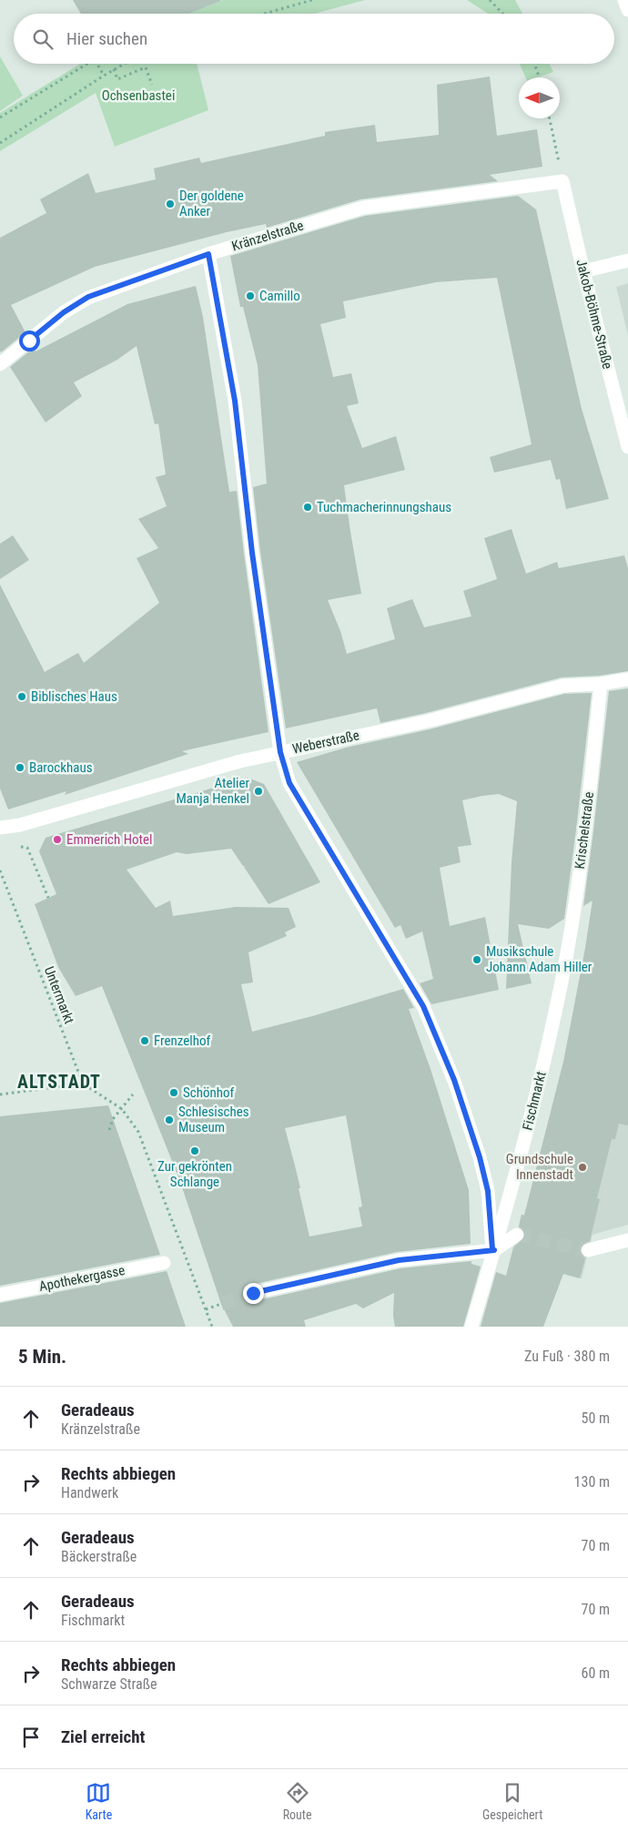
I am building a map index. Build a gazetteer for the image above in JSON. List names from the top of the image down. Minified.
{"streets":{"street":["Kränzelstraße","Jakob-Böhme-Straße","Weberstraße","Krischelstraße","Fischmarkt","Apothekergasse"],"path":["Untermarkt"]},"crossings":[["Kränzelstraße","Jakob-Böhme-Straße"],["Weberstraße","Krischelstraße"],["Krischelstraße","Fischmarkt"]],"districts":["ALTSTADT"],"parks":["Ochsenbastei"],"places":["Der goldene Anker","Camillo","Tuchmacherinnungshaus","Biblisches Haus","Barockhaus","Atelier Manja Henkel","Emmerich Hotel","Musikschule Johann Adam Hiller","Frenzelhof","Schönhof","Schlesisches Museum","Zur gekrönten Schlange","Grundschule Innenstadt"],"north":"left","page":{"search":"Hier suchen","heading":["5 Min.","Zu Fuß · 380 m"],"list":[["Geradeaus","Kränzelstraße","50 m"],["Rechts abbiegen","Handwerk","130 m"],["Geradeaus","Bäckerstraße","70 m"],["Geradeaus","Fischmarkt","70 m"],["Rechts abbiegen","Schwarze Straße","60 m"],"Ziel erreicht"],"nav":["Karte","Route","Gespeichert"]}}
